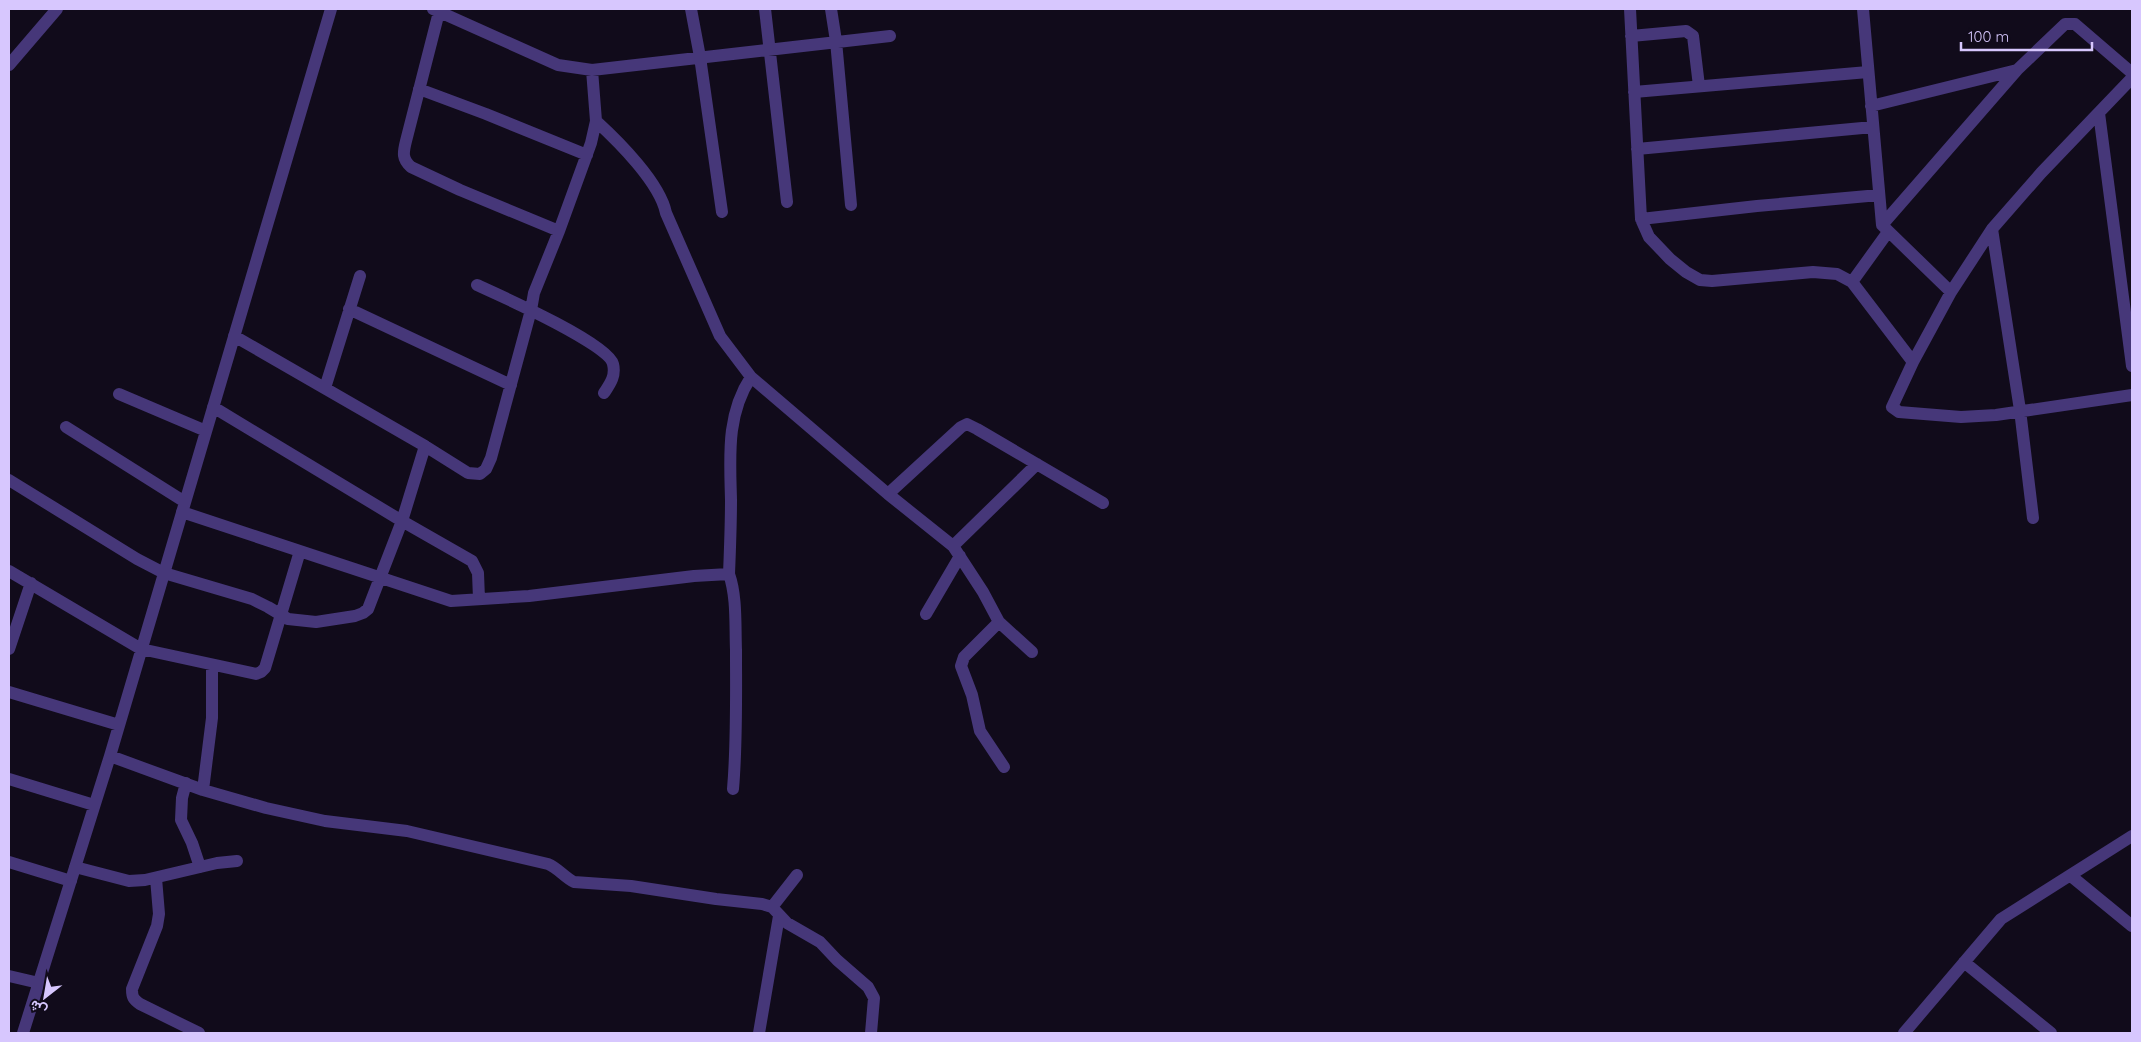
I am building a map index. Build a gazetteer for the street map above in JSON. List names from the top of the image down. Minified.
{"scale_bar":"100 m","north":"bottom left"}
